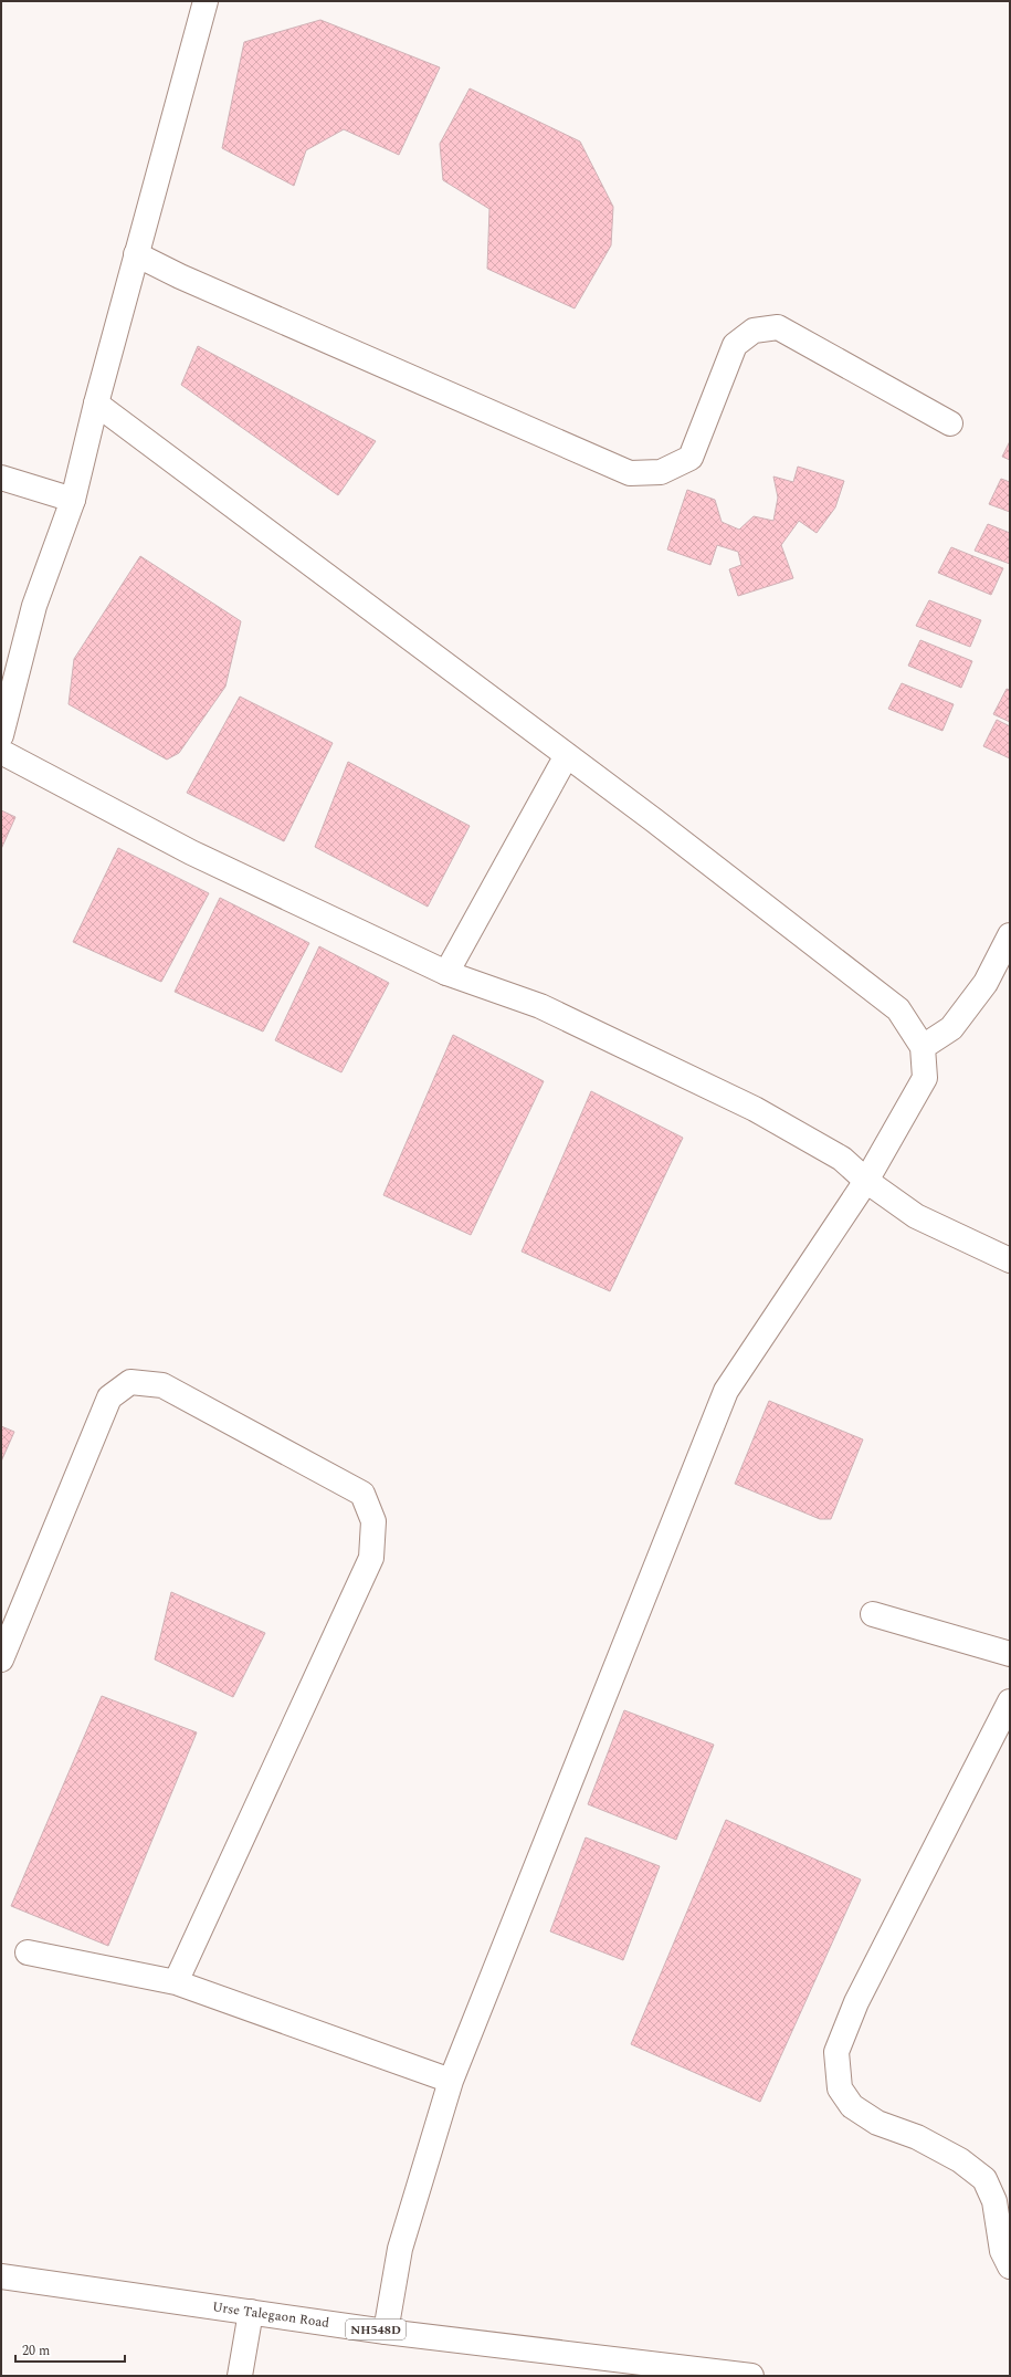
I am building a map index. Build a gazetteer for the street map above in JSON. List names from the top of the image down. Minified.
{"streets":{"main road":["Urse Talegaon Road","NH548D"]},"scale_bar":"20 m"}
